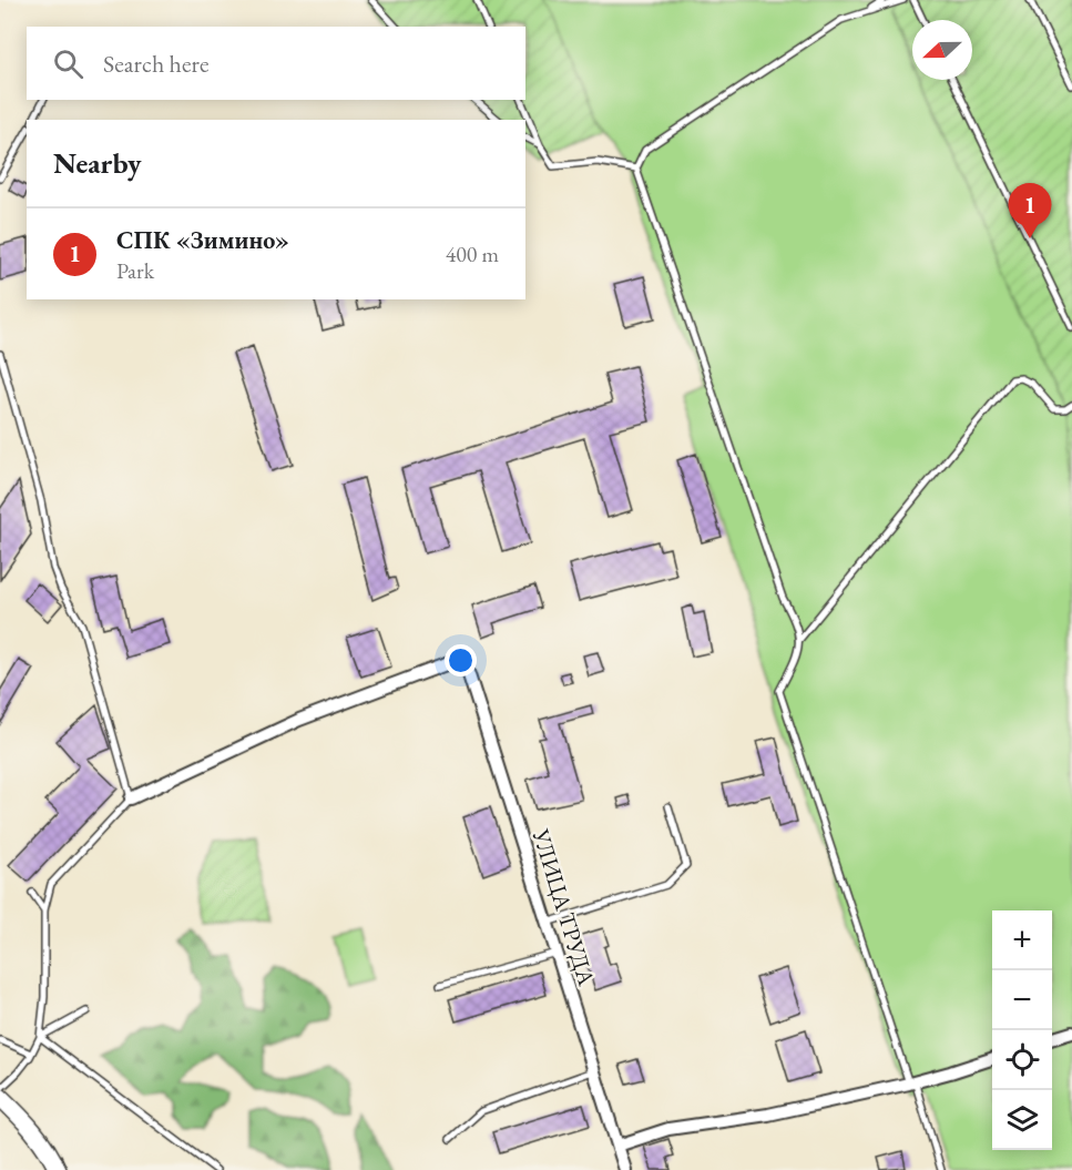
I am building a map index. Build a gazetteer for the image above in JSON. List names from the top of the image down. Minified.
{"streets":{"street":["УЛИЦА ТРУДА"]},"north":"left","page":{"search":"Search here","heading":"Nearby","pins":"1","list":[{"mark":"1","name":"СПК «Зимино»","note":"Park","value":"400 m"}],"map_buttons":["+","−"]}}
